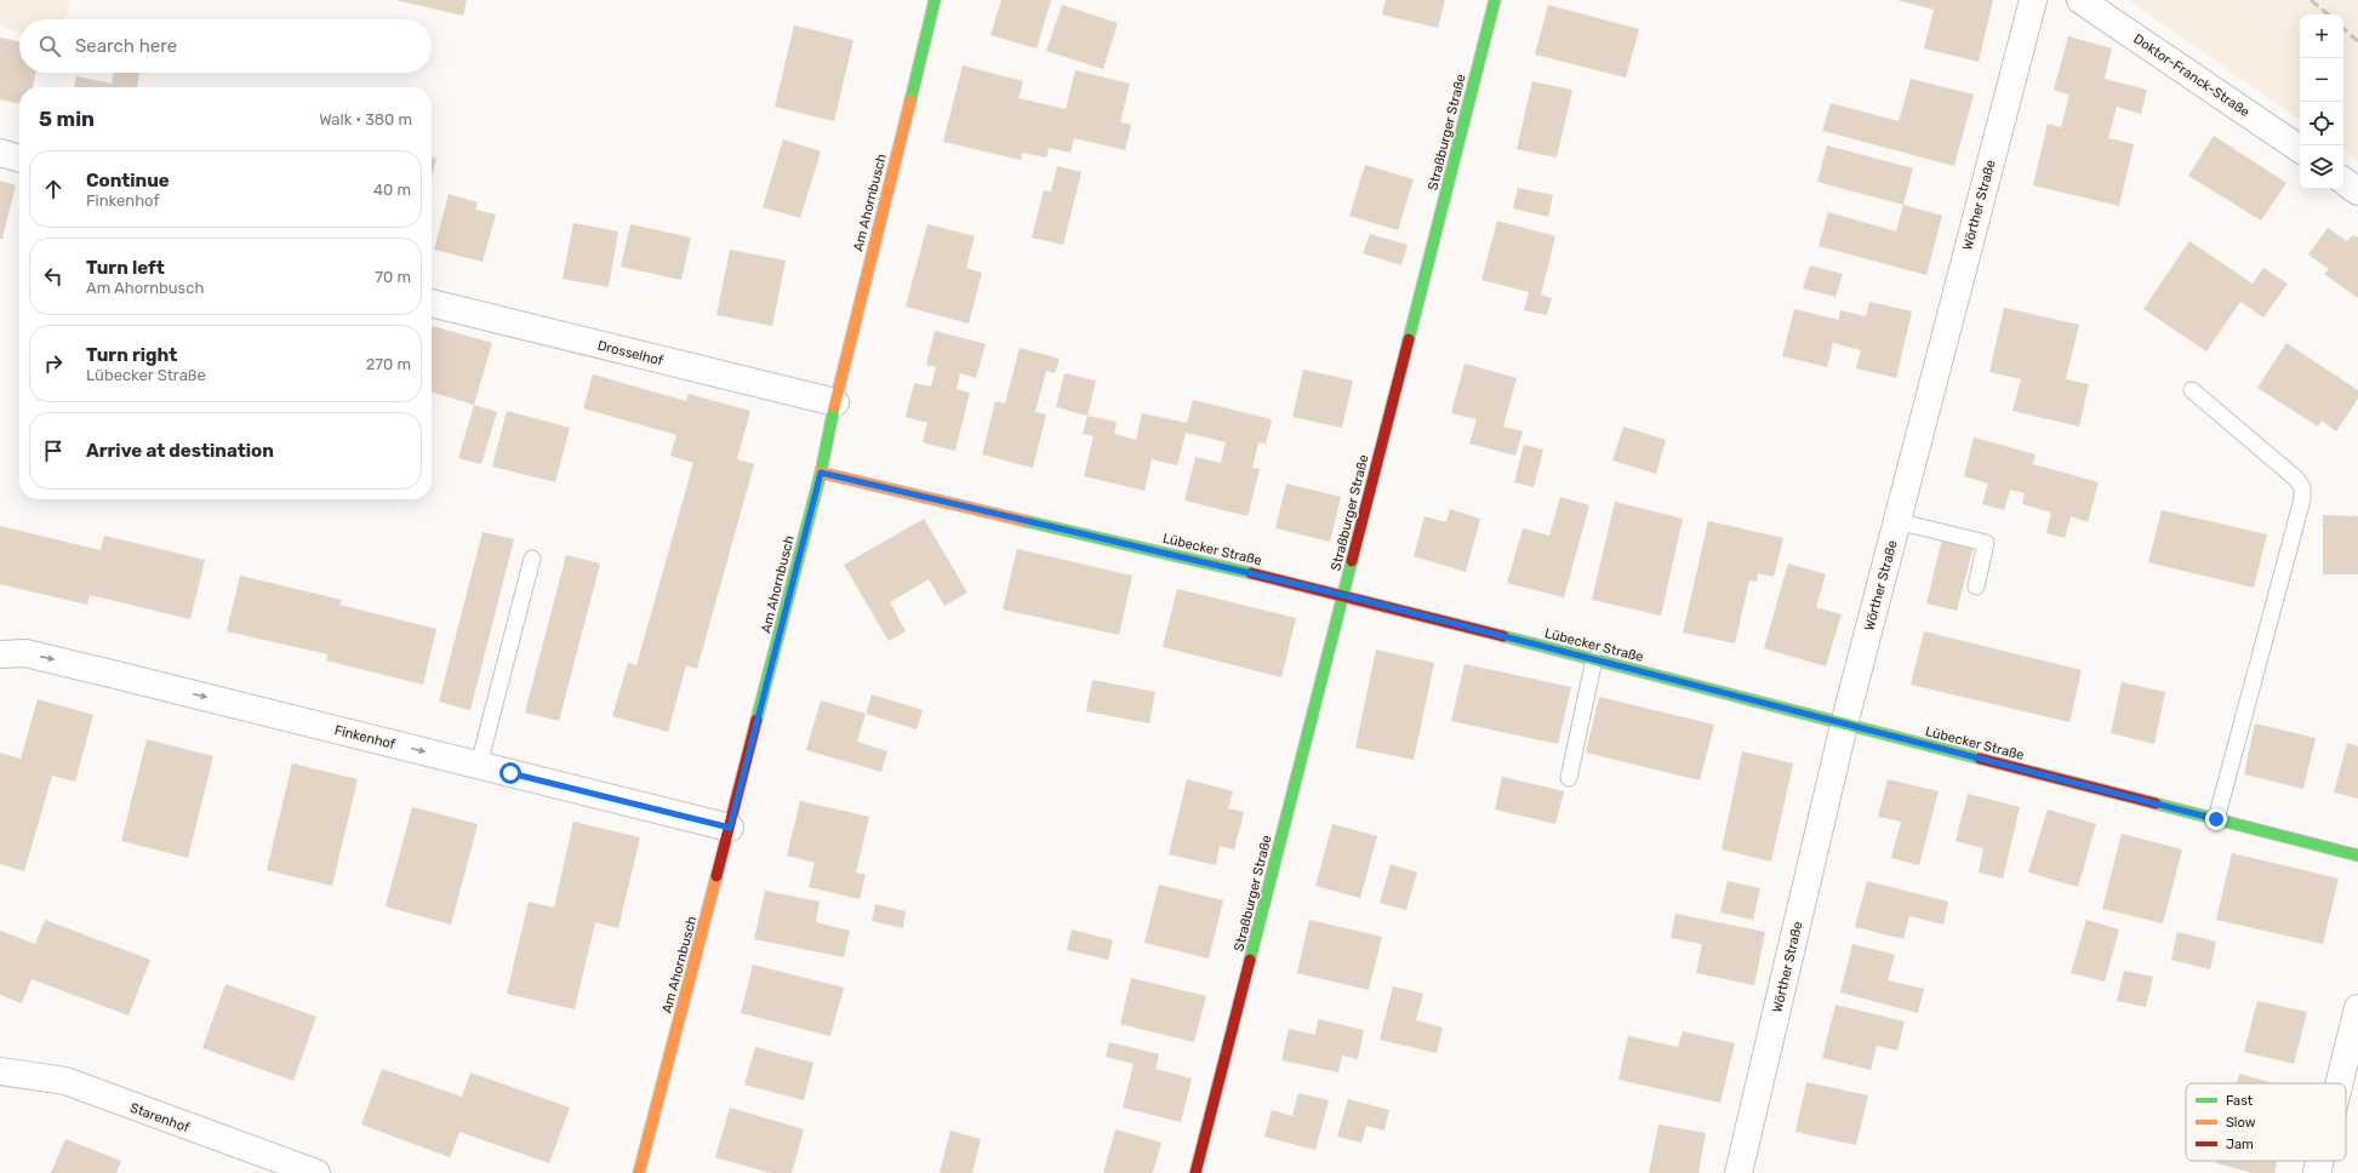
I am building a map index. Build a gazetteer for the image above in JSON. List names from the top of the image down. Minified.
{"streets":{"street":["Doktor-Franck-Straße","Straßburger Straße","Am Ahornbusch","Wörther Straße","Drosselhof","Lübecker Straße","Finkenhof","Starenhof"]},"crossings":[["Straßburger Straße","Lübecker Straße"],["Am Ahornbusch","Drosselhof"],["Am Ahornbusch","Lübecker Straße"],["Am Ahornbusch","Finkenhof"],["Wörther Straße","Lübecker Straße"]],"one_way":["Finkenhof"],"legend":["Fast","Slow","Jam"],"page":{"map_buttons":["+","−"],"search":"Search here","heading":["5 min","Walk · 380 m"],"list":[["Continue","Finkenhof","40 m"],["Turn left","Am Ahornbusch","70 m"],["Turn right","Lübecker Straße","270 m"],"Arrive at destination"]}}
